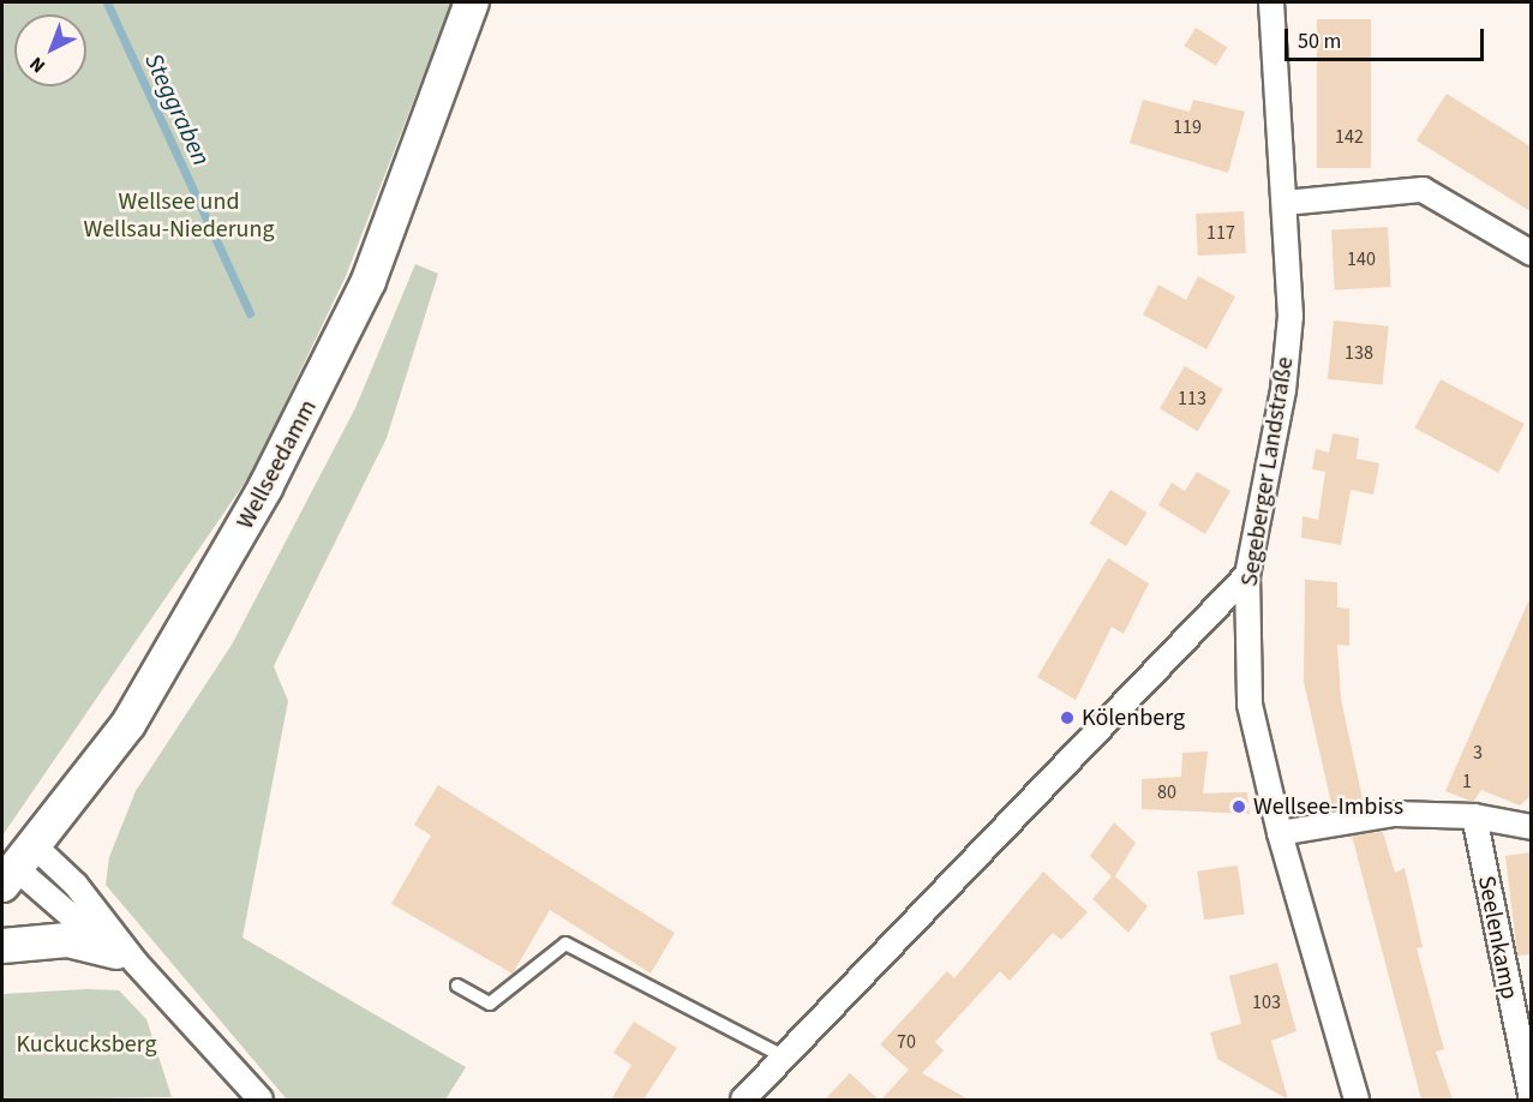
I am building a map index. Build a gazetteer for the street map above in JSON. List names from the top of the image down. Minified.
{"streets":{"main road":["Wellseedamm"],"street":["Segeberger Landstraße","Seelenkamp"]},"water":["Steggraben"],"parks":["Wellsee und Wellsau-Niederung","Kuckucksberg"],"places":["Kölenberg","Wellsee-Imbiss"],"house_numbers":["119","142","117","140","138","113","3","1","80","103","70"],"scale_bar":"50 m","north":"bottom left"}
